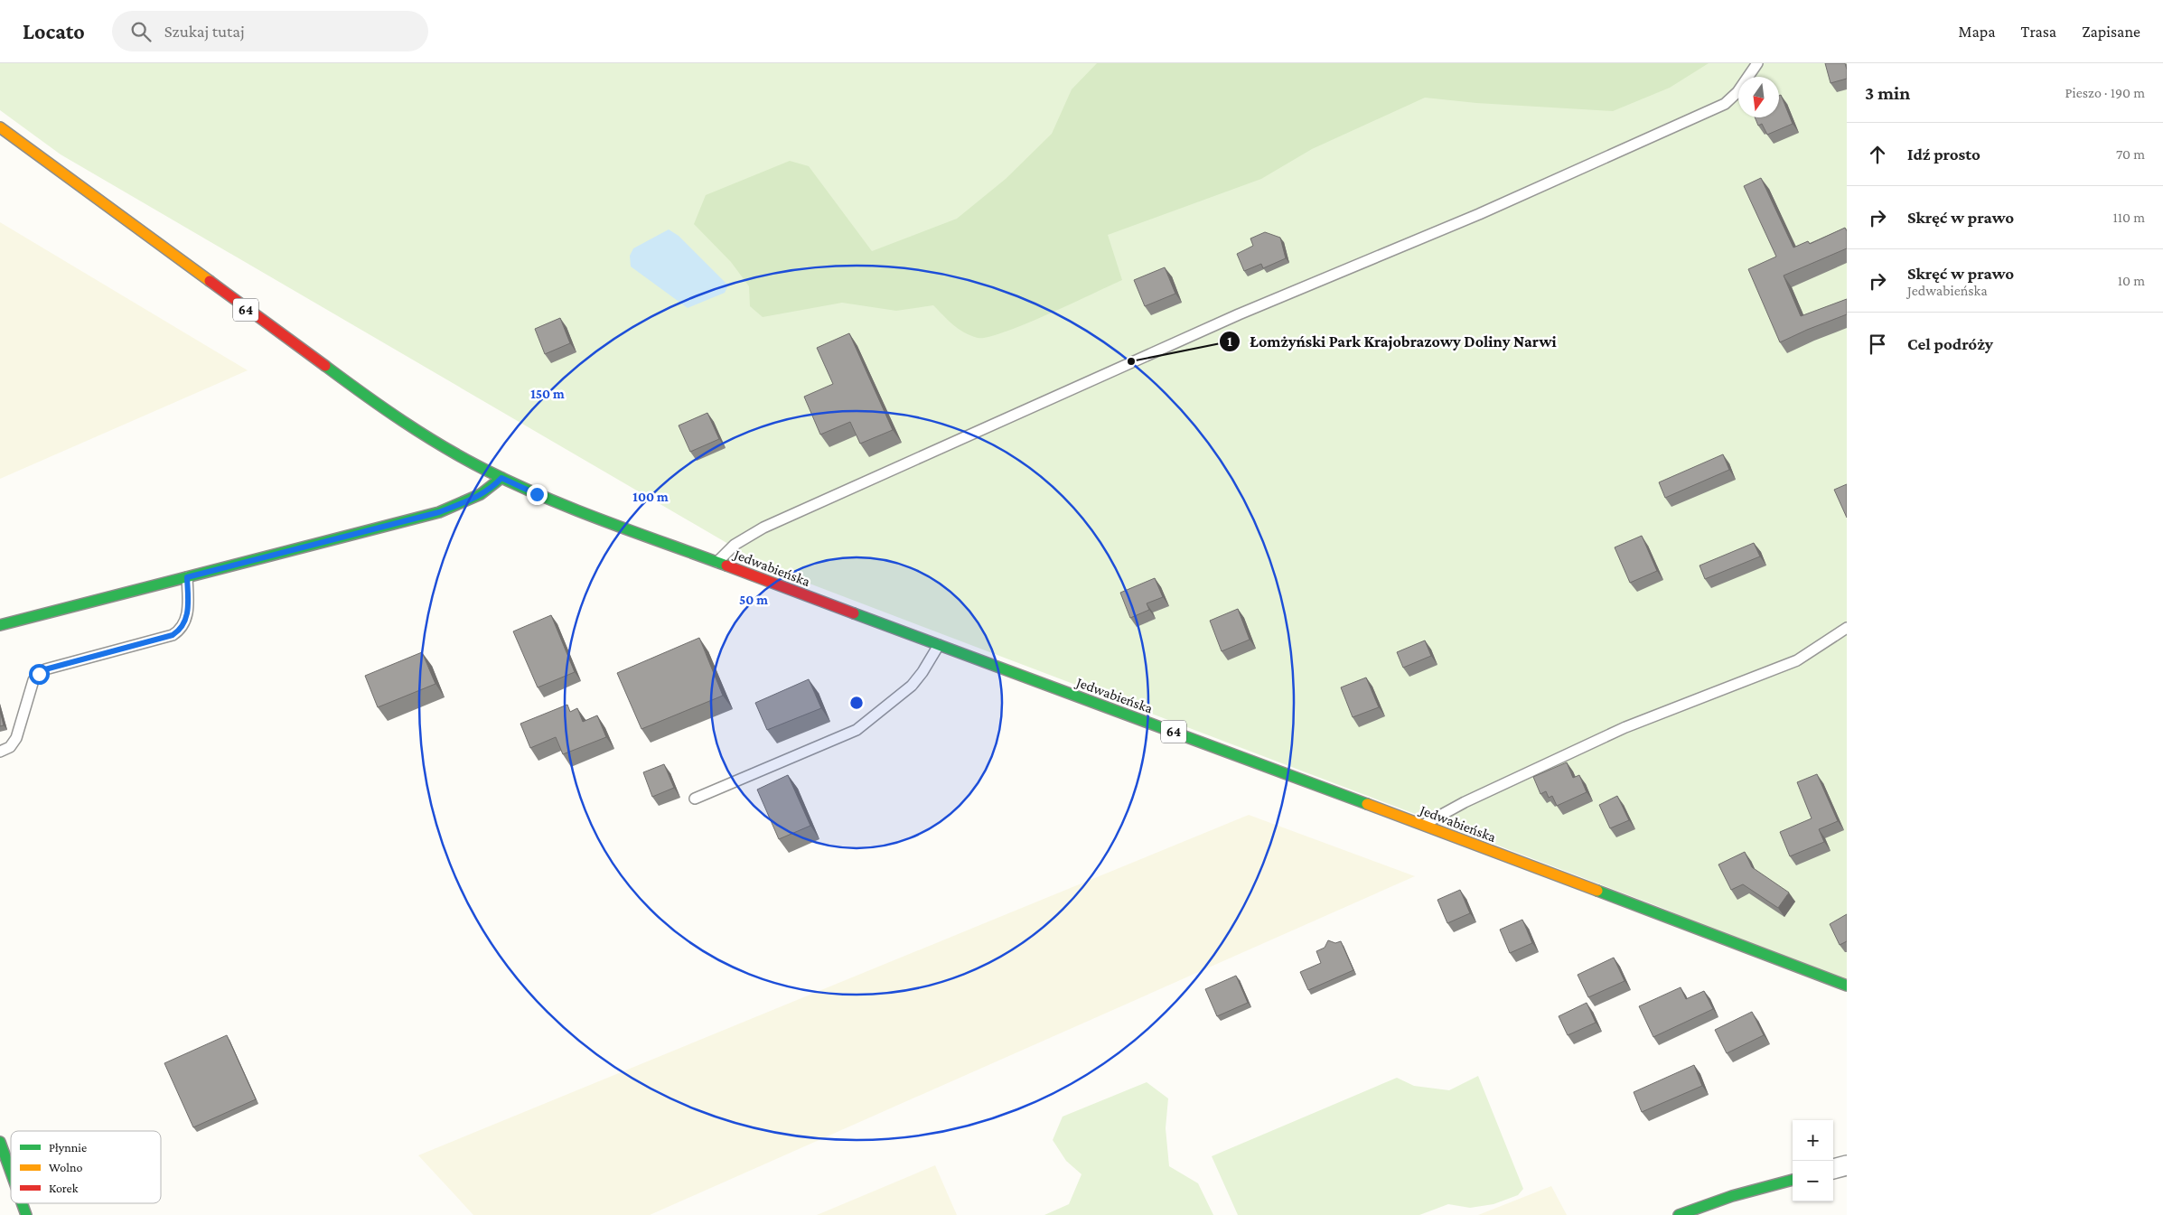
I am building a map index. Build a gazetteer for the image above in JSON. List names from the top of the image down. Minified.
{"streets":{"main road":["64","Jedwabieńska"]},"crossings":[["64","Jedwabieńska"]],"places":["Łomżyński Park Krajobrazowy Doliny Narwi"],"legend":["Płynnie","Wolno","Korek"],"north":"bottom","page":{"header":"Locato","search":"Szukaj tutaj","nav":["Mapa","Trasa","Zapisane"],"heading":["3 min","Pieszo · 190 m"],"list":[["Idź prosto","70 m"],["Skręć w prawo","110 m"],["Skręć w prawo","Jedwabieńska","10 m"],"Cel podróży"],"map_buttons":["+","−"]},"rings":["150 m","100 m","50 m"]}
